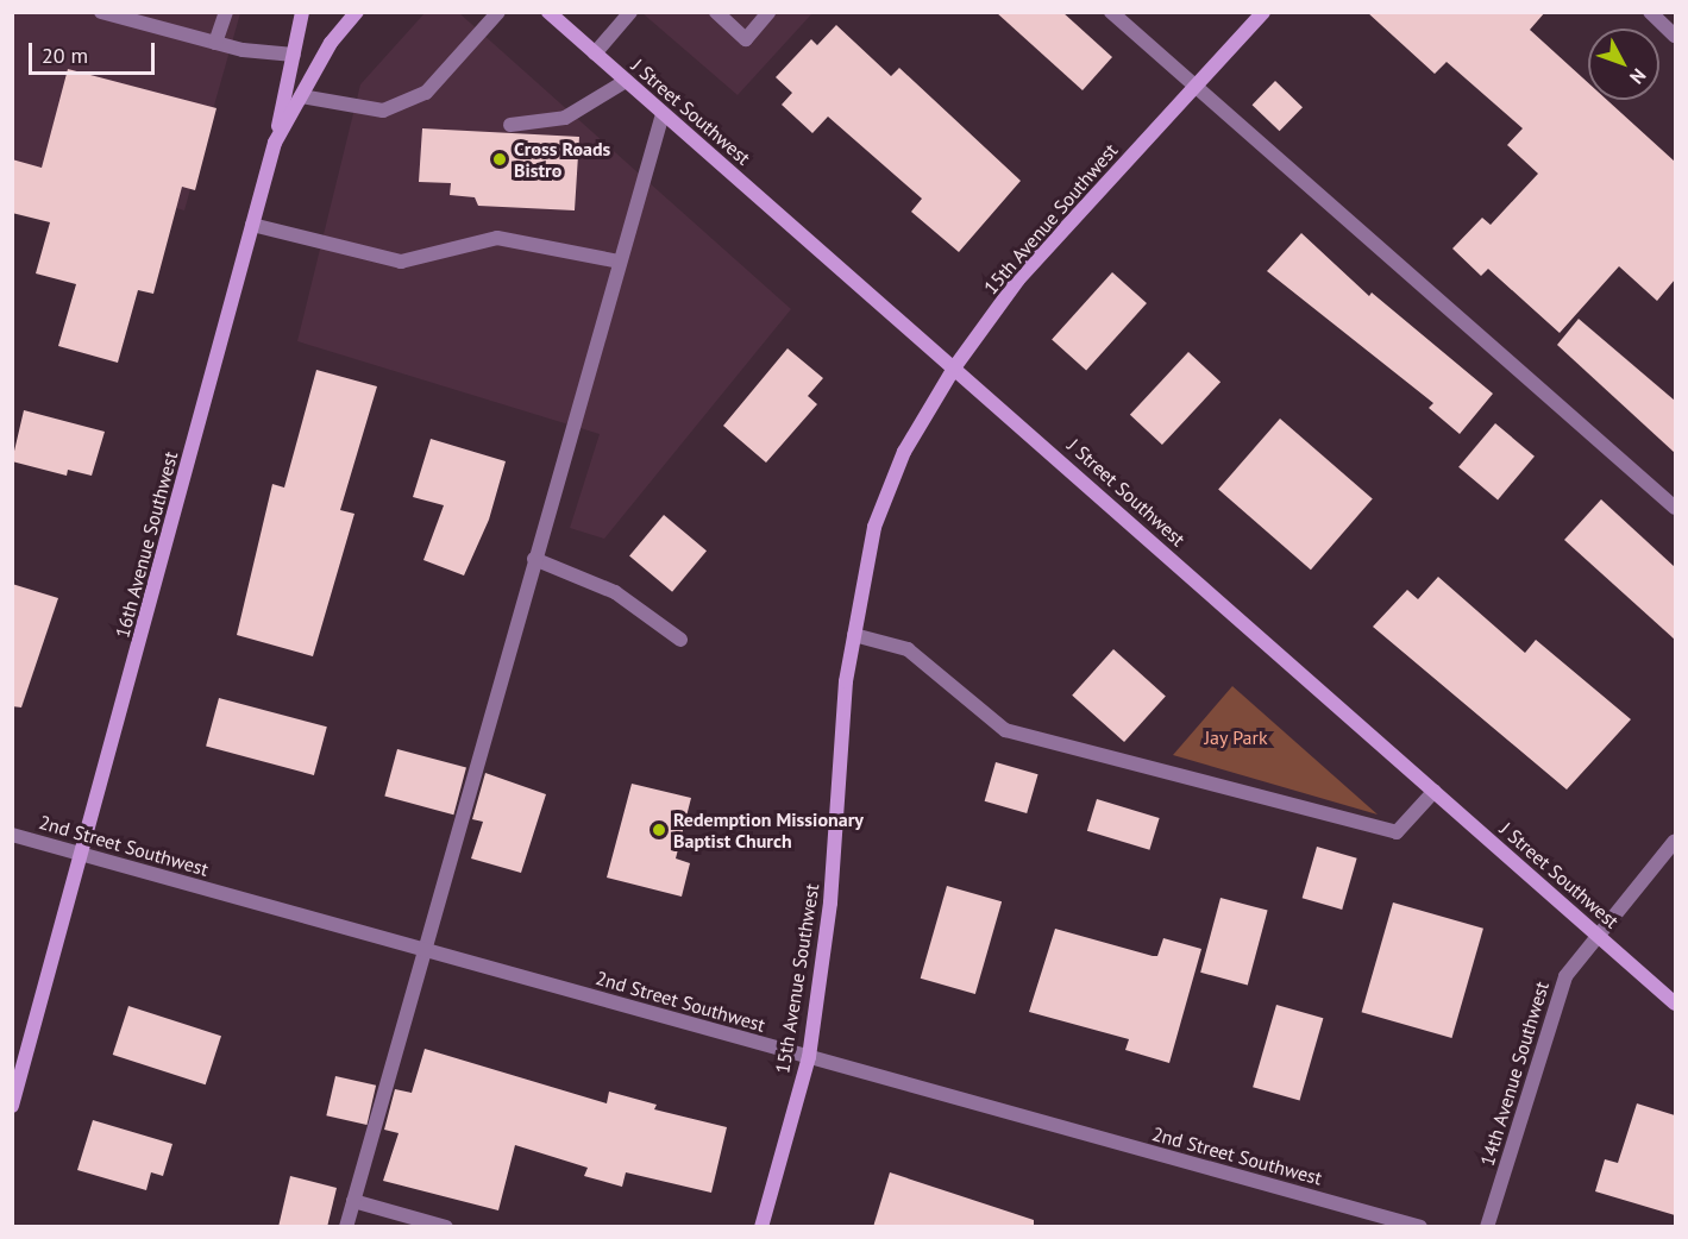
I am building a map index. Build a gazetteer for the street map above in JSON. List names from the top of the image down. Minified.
{"streets":{"main road":["J Street Southwest","15th Avenue Southwest","16th Avenue Southwest"],"street":["2nd Street Southwest","14th Avenue Southwest"]},"crossings":[["J Street Southwest","15th Avenue Southwest"],["J Street Southwest","14th Avenue Southwest"],["15th Avenue Southwest","2nd Street Southwest"],["16th Avenue Southwest","2nd Street Southwest"]],"parks":["Jay Park"],"places":["Cross Roads Bistro","Redemption Missionary Baptist Church"],"scale_bar":"20 m","north":"bottom right"}
